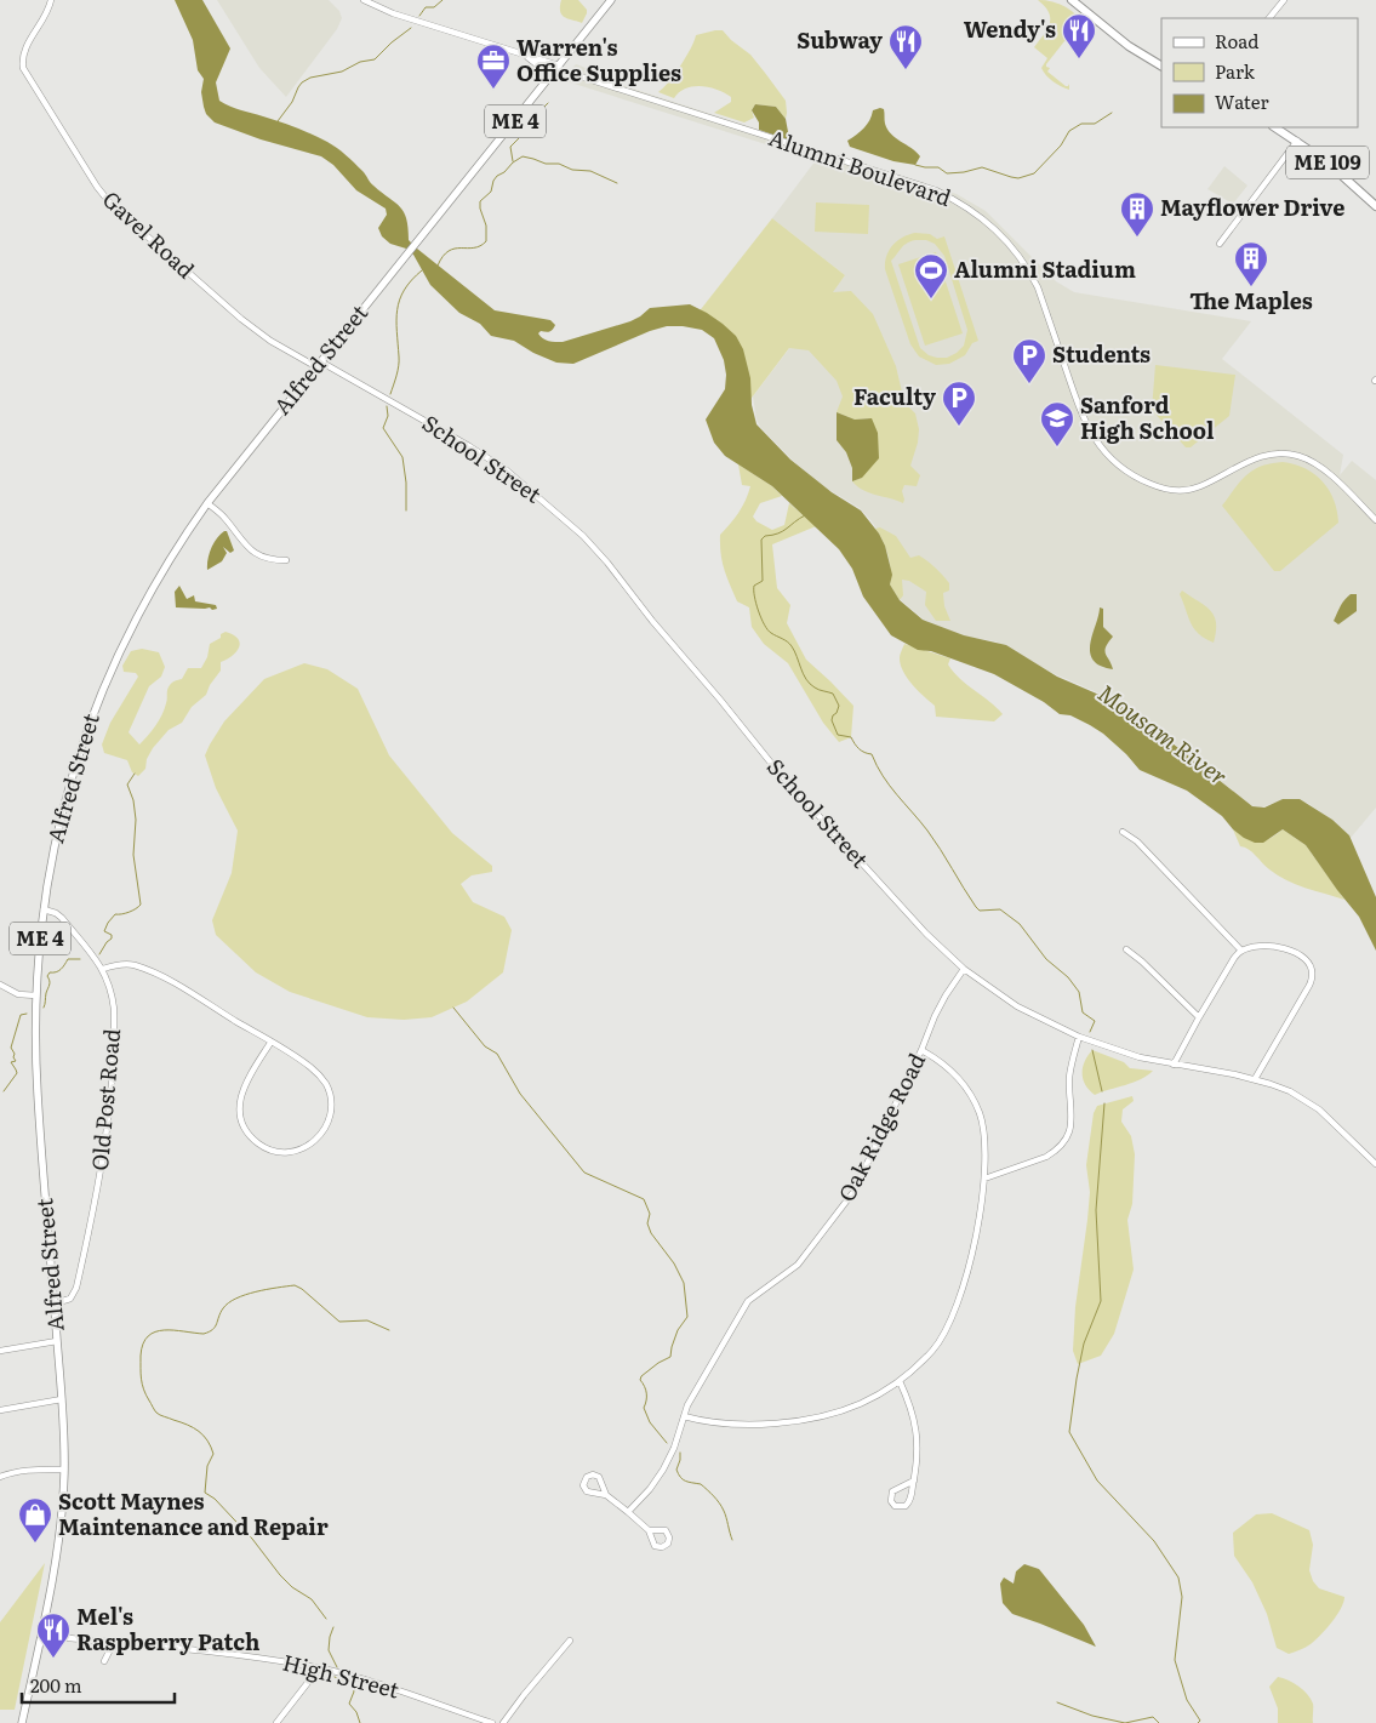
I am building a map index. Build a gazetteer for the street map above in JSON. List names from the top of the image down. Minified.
{"streets":{"highway":["ME 109"],"main road":["ME 4","Alfred Street"],"street":["Alumni Boulevard","Gavel Road","School Street","Old Post Road","Oak Ridge Road","High Street"]},"crossings":[["Alumni Boulevard","Alfred Street"],["Gavel Road","Alfred Street"],["Gavel Road","School Street"],["Alfred Street","School Street"],["Alfred Street","Old Post Road"],["Alfred Street","High Street"],["School Street","Oak Ridge Road"]],"water":["Mousam River"],"places":{"restaurant":["Wendy's","Subway","Mel's Raspberry Patch"],"office":["Warren's Office Supplies"],"building":["Mayflower Drive","The Maples"],"sports":["Alumni Stadium"],"parking":["Students","Faculty"],"school or university":["Sanford High School"],"shop":["Scott Maynes Maintenance and Repair"]},"legend":["Road","Park","Water"],"scale_bar":"200 m"}
